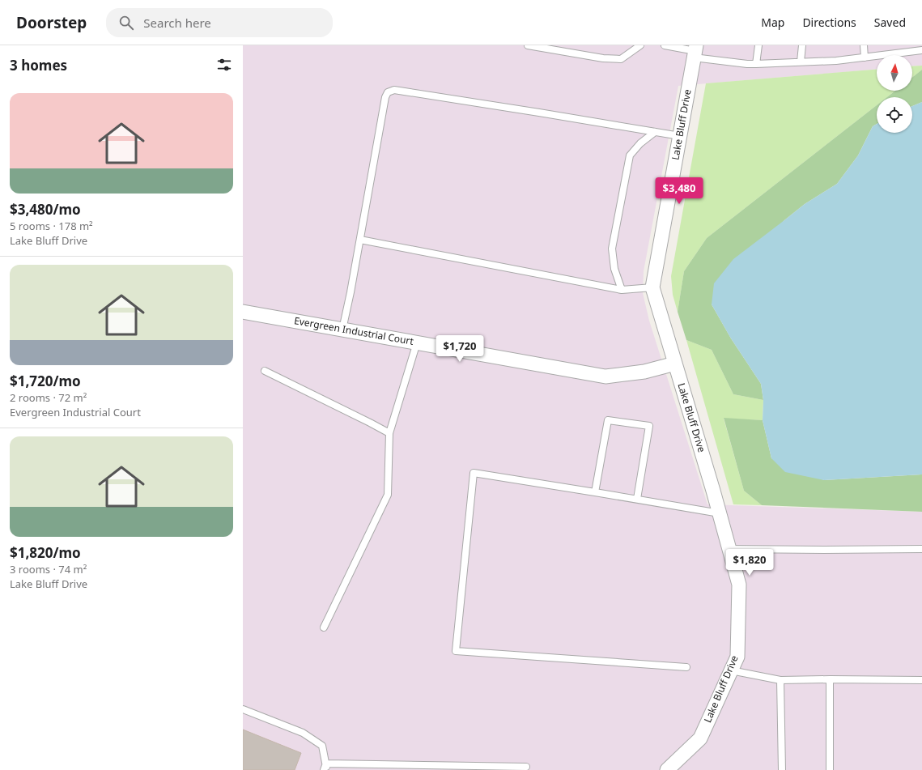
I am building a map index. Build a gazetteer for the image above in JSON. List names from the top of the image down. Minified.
{"streets":{"street":["Lake Bluff Drive","Evergreen Industrial Court"]},"crossings":[["Lake Bluff Drive","Evergreen Industrial Court"]],"north":"top","page":{"header":"Doorstep","search":"Search here","nav":["Map","Directions","Saved"],"heading":"3 homes","list":[{"name":"$3,480/mo","note":"5 rooms · 178 m² · Lake Bluff Drive"},{"name":"$1,720/mo","note":"2 rooms · 72 m² · Evergreen Industrial Court"},{"name":"$1,820/mo","note":"3 rooms · 74 m² · Lake Bluff Drive"}],"price":["$3,480","$1,720","$1,820"]}}
